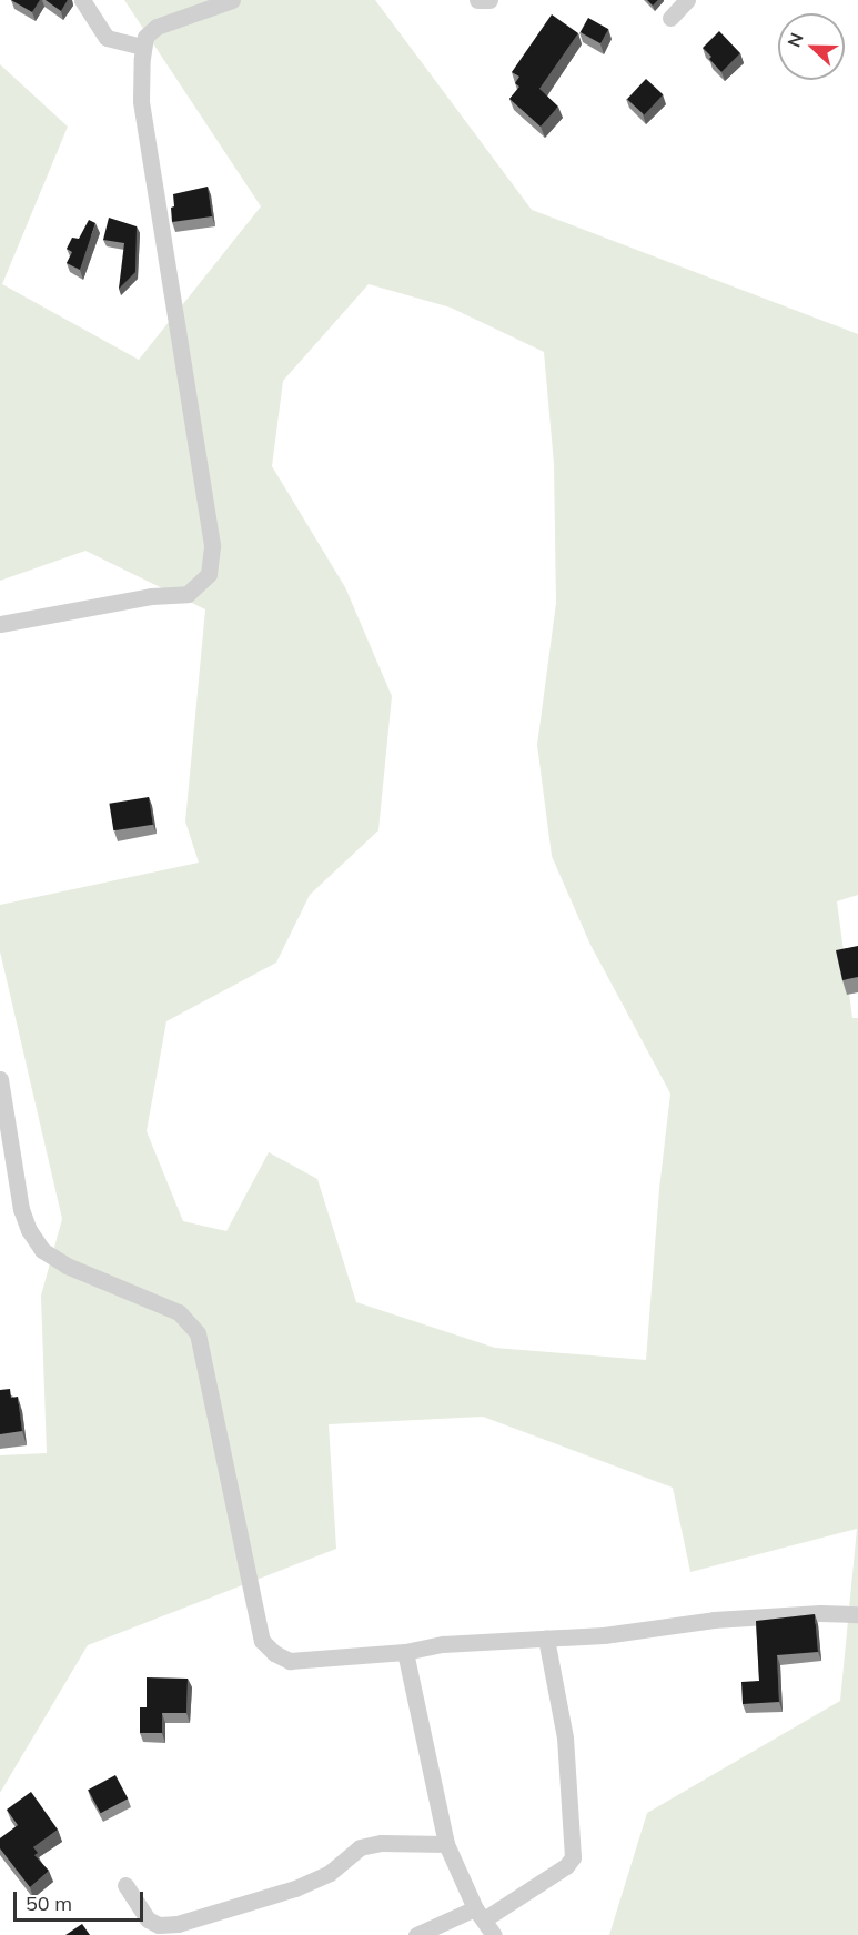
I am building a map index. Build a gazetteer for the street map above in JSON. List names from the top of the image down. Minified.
{"scale_bar":"50 m","north":"left"}
